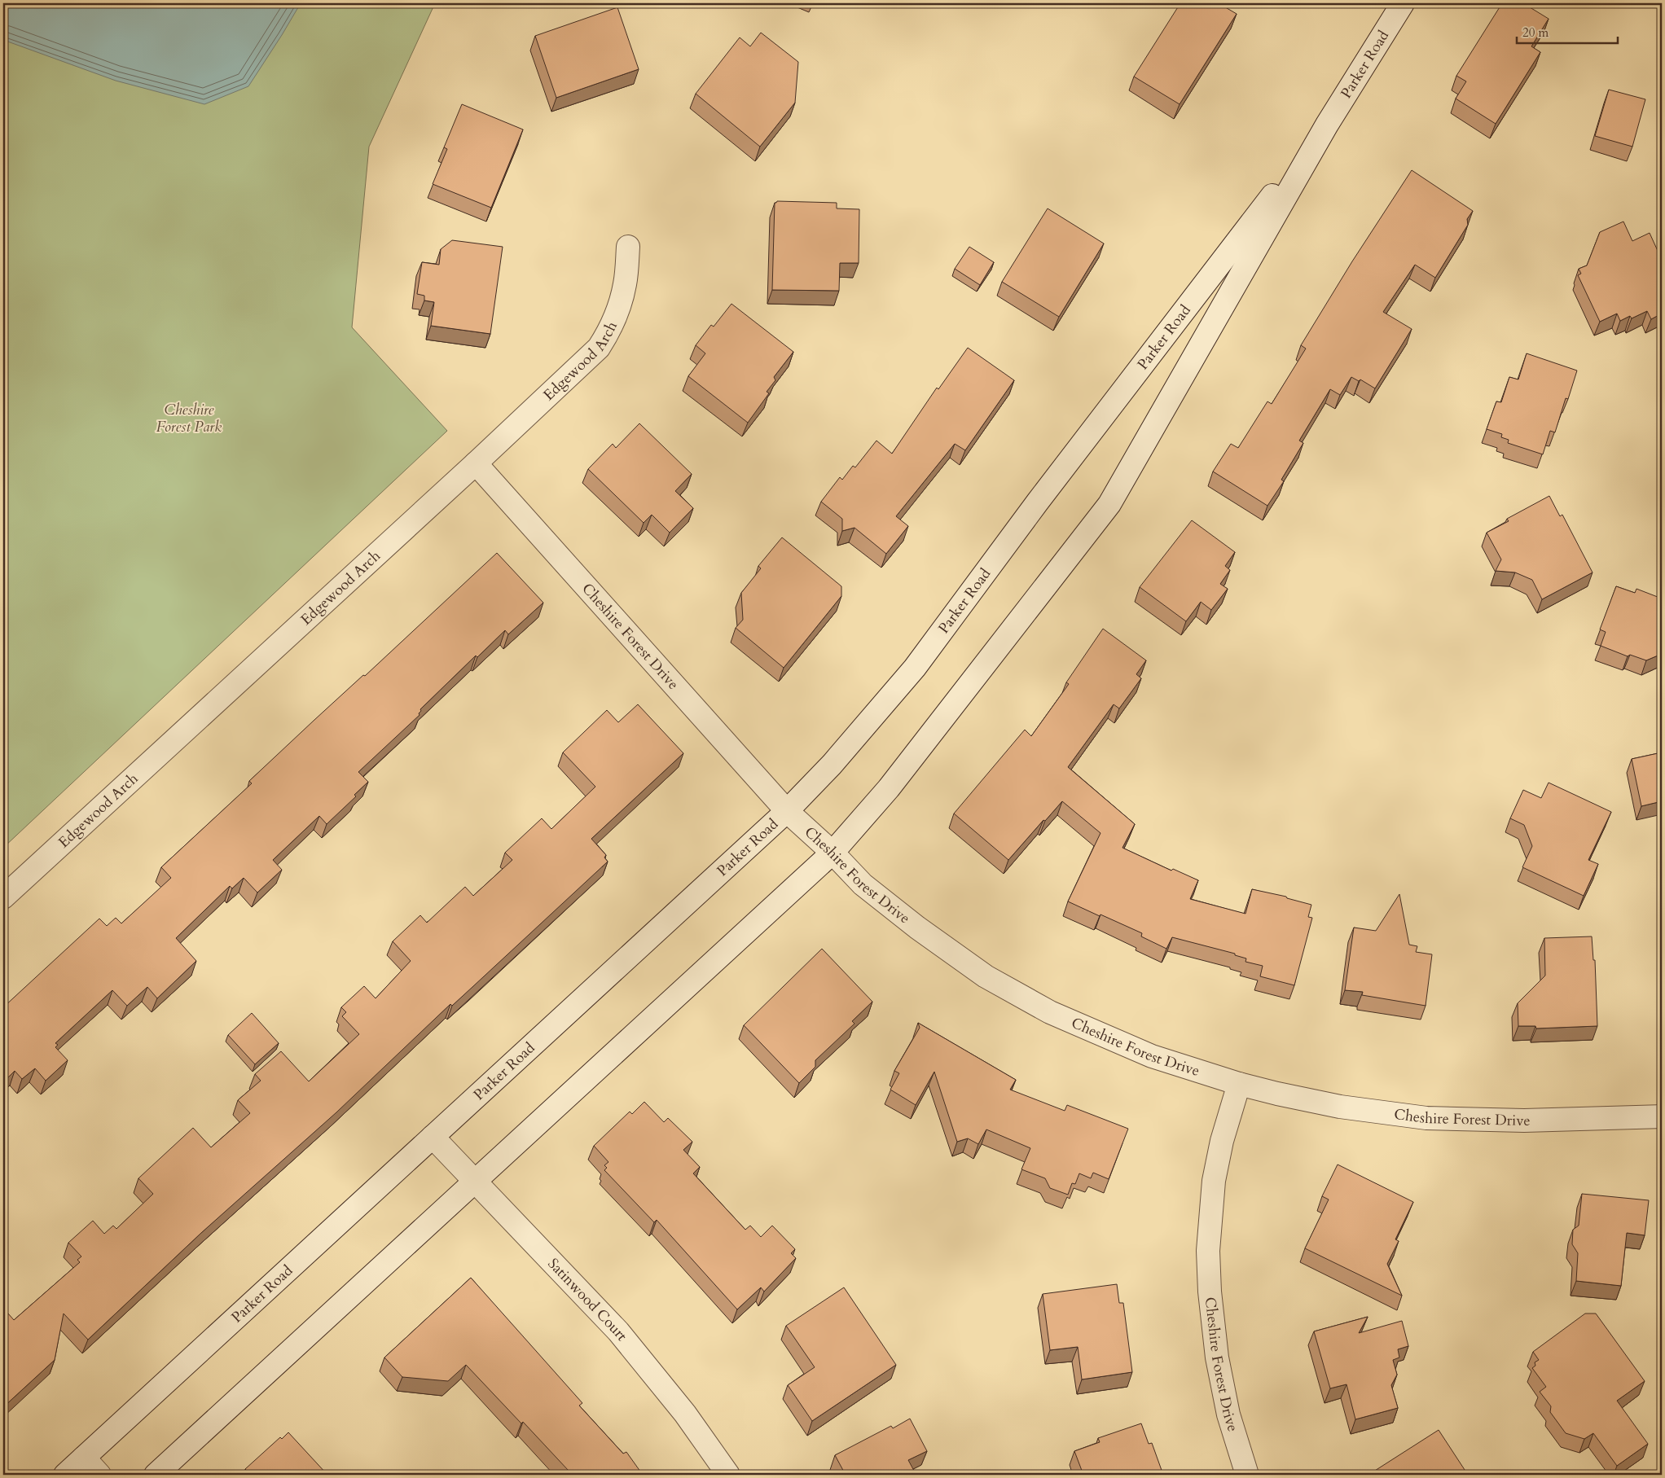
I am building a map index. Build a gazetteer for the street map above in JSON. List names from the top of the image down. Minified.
{"streets":{"street":["Parker Road","Edgewood Arch","Cheshire Forest Drive","Satinwood Court"]},"crossings":[["Parker Road","Cheshire Forest Drive"],["Parker Road","Satinwood Court"],["Edgewood Arch","Cheshire Forest Drive"]],"parks":["Cheshire Forest Park"],"scale_bar":"20 m"}
